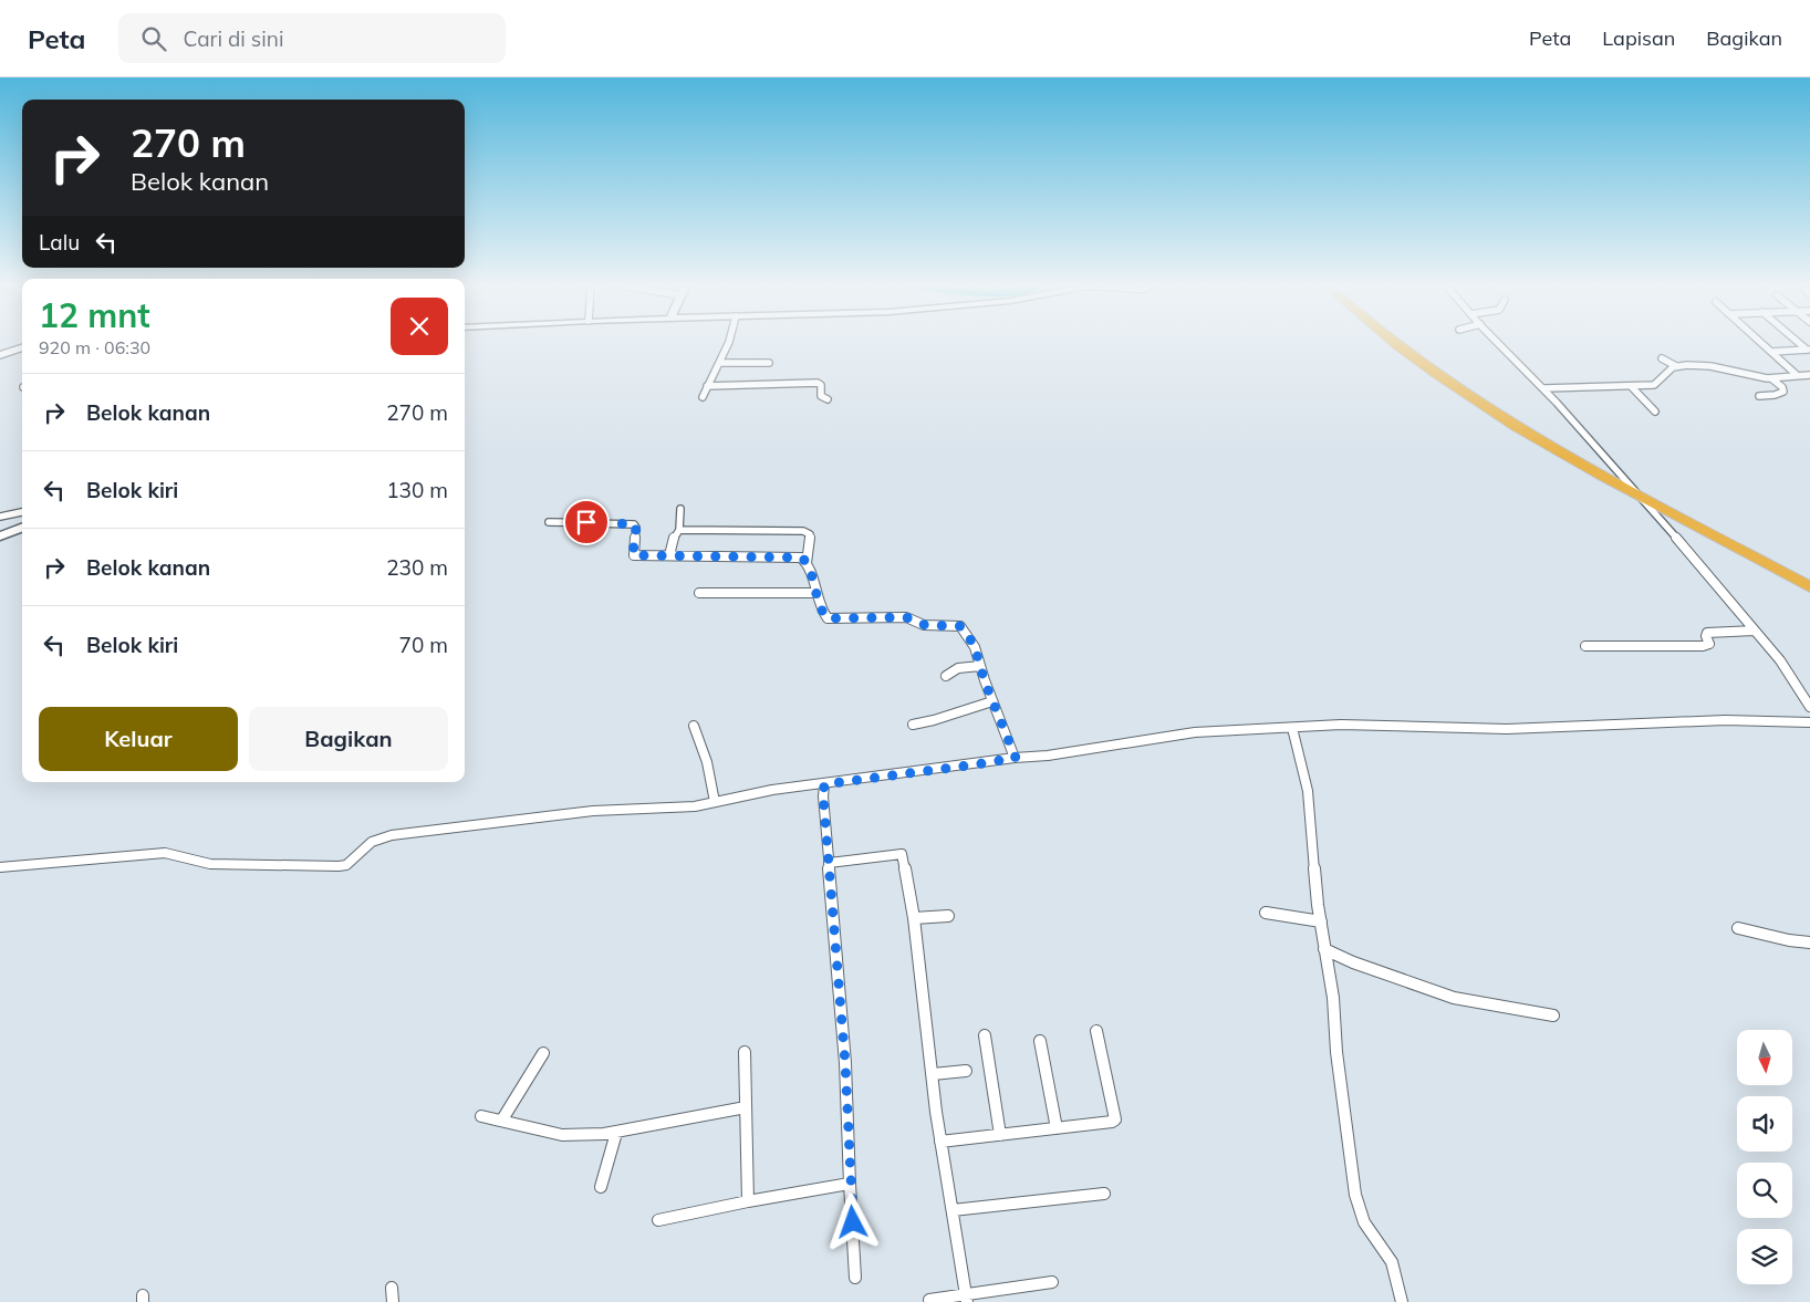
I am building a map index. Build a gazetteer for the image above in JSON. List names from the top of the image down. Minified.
{"north":"bottom","page":{"header":"Peta","search":"Cari di sini","nav":["Peta","Lapisan","Bagikan"],"turn":["270 m","Belok kanan"],"then":"Lalu","heading":["12 mnt","920 m · 06:30"],"list":[{"name":"Belok kanan","value":"270 m"},{"name":"Belok kiri","value":"130 m"},{"name":"Belok kanan","value":"230 m"},{"name":"Belok kiri","value":"70 m"}],"buttons":["Keluar","Bagikan"]}}
